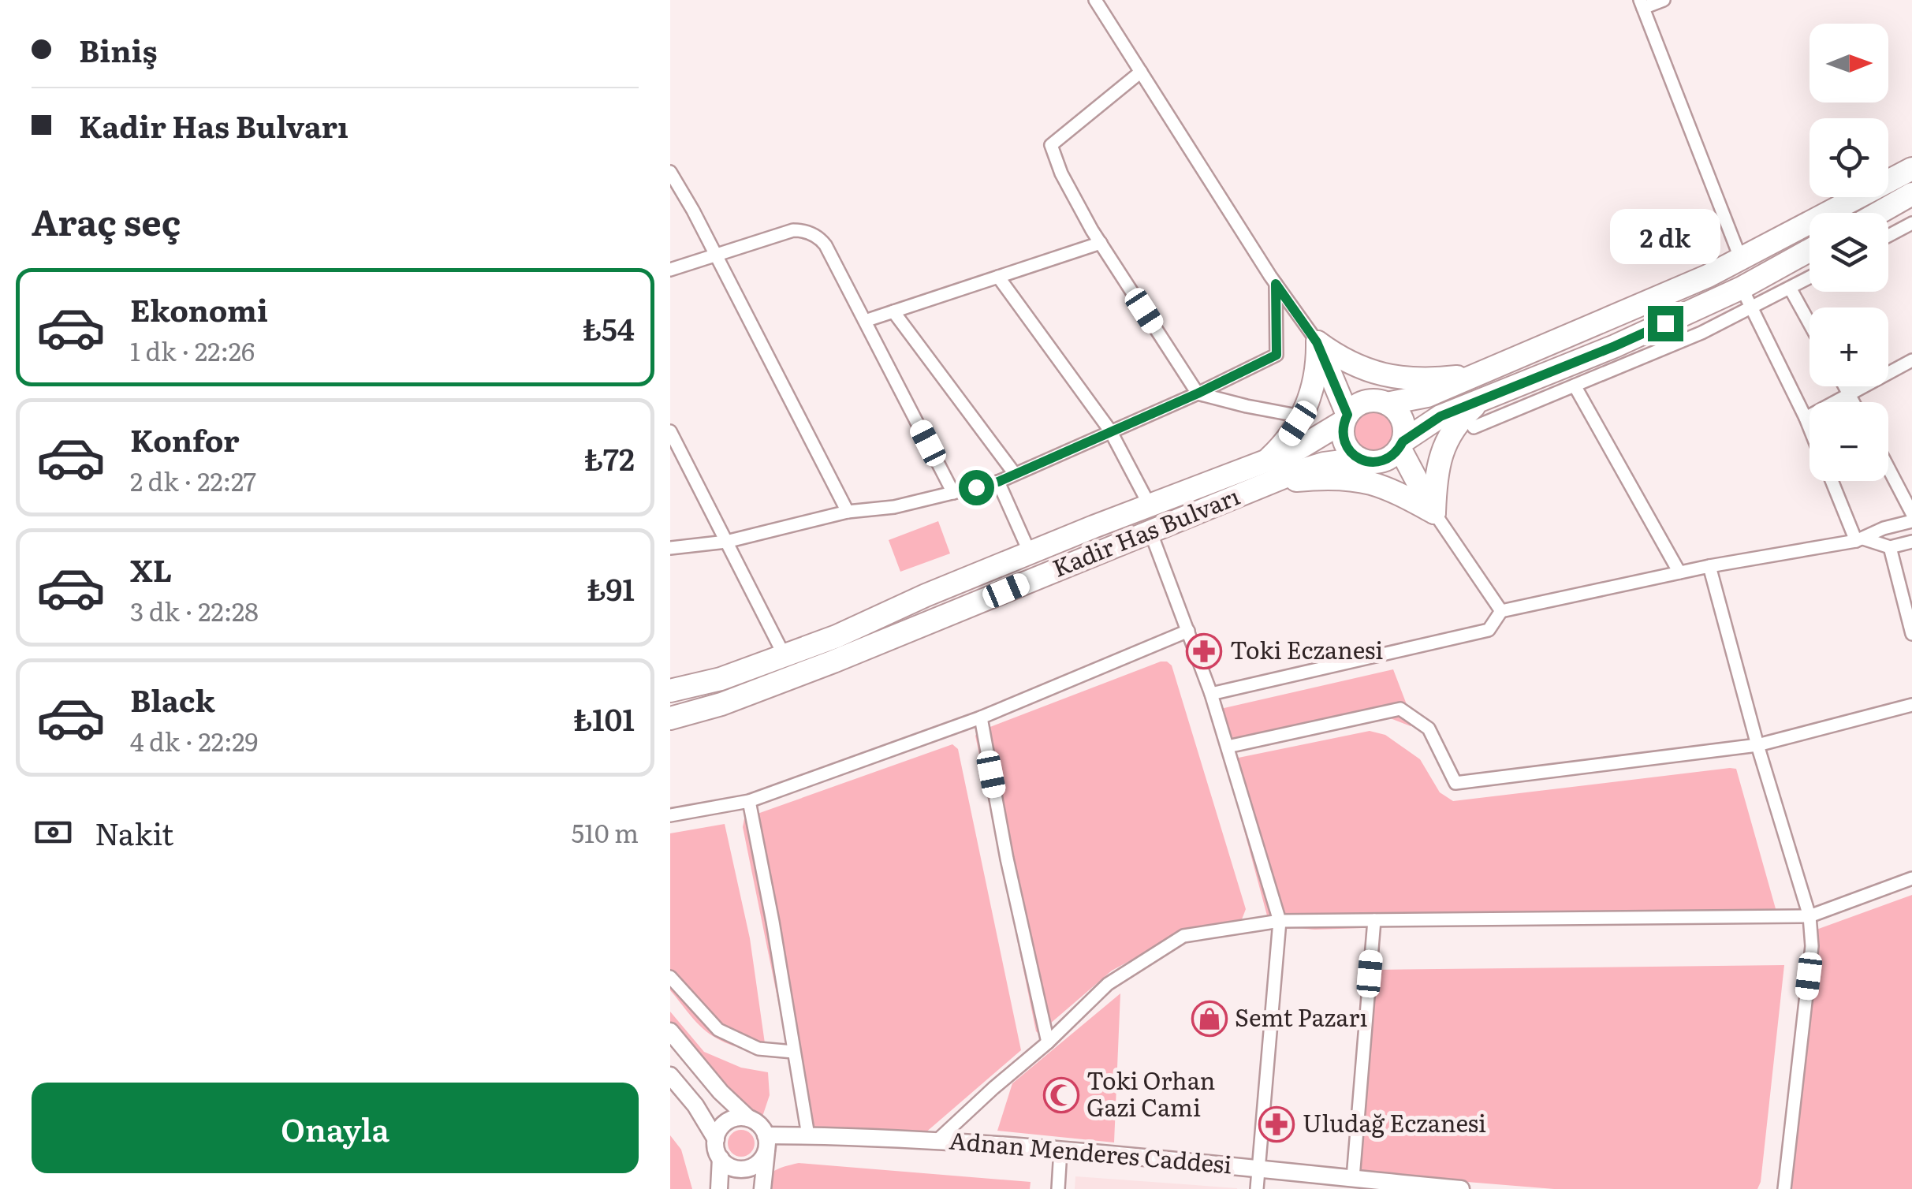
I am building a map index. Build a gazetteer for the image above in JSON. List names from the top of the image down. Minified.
{"streets":{"highway":["Kadir Has Bulvarı"],"street":["Adnan Menderes Caddesi"]},"places":{"pharmacy":["Toki Eczanesi","Uludağ Eczanesi"],"shop":["Semt Pazarı"],"mosque":["Toki Orhan Gazi Cami"]},"north":"right","page":{"banner":["Biniş","Kadir Has Bulvarı"],"map_buttons":["+","−"],"heading":"Araç seç","bubble":"2 dk","list":[{"name":"Ekonomi","note":"1 dk · 22:26","value":"₺54"},{"name":"Konfor","note":"2 dk · 22:27","value":"₺72"},{"name":"XL","note":"3 dk · 22:28","value":"₺91"},{"name":"Black","note":"4 dk · 22:29","value":"₺101"}],"pay":["Nakit","510 m"],"buttons":"Onayla"}}
